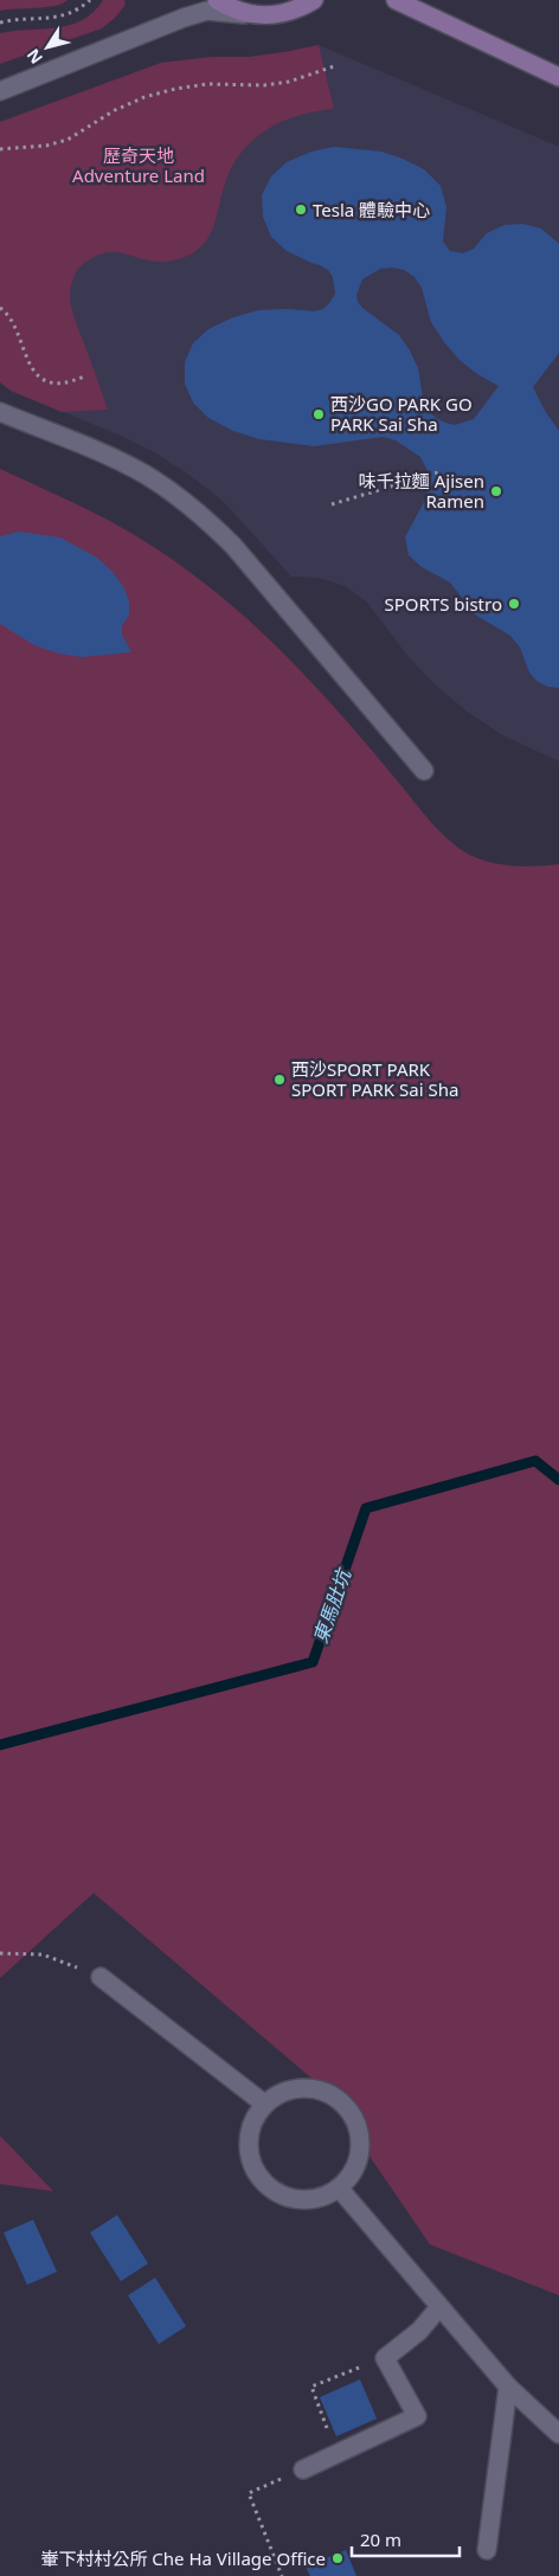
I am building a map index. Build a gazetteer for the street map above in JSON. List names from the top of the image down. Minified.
{"water":["東馬肚坑"],"parks":["歷奇天地 Adventure Land"],"places":["Tesla 體驗中心","西沙GO PARK GO PARK Sai Sha","味千拉麵 Ajisen Ramen","SPORTS bistro","西沙SPORT PARK SPORT PARK Sai Sha","輋下村村公所 Che Ha Village Office"],"scale_bar":"20 m","north":"bottom left"}
